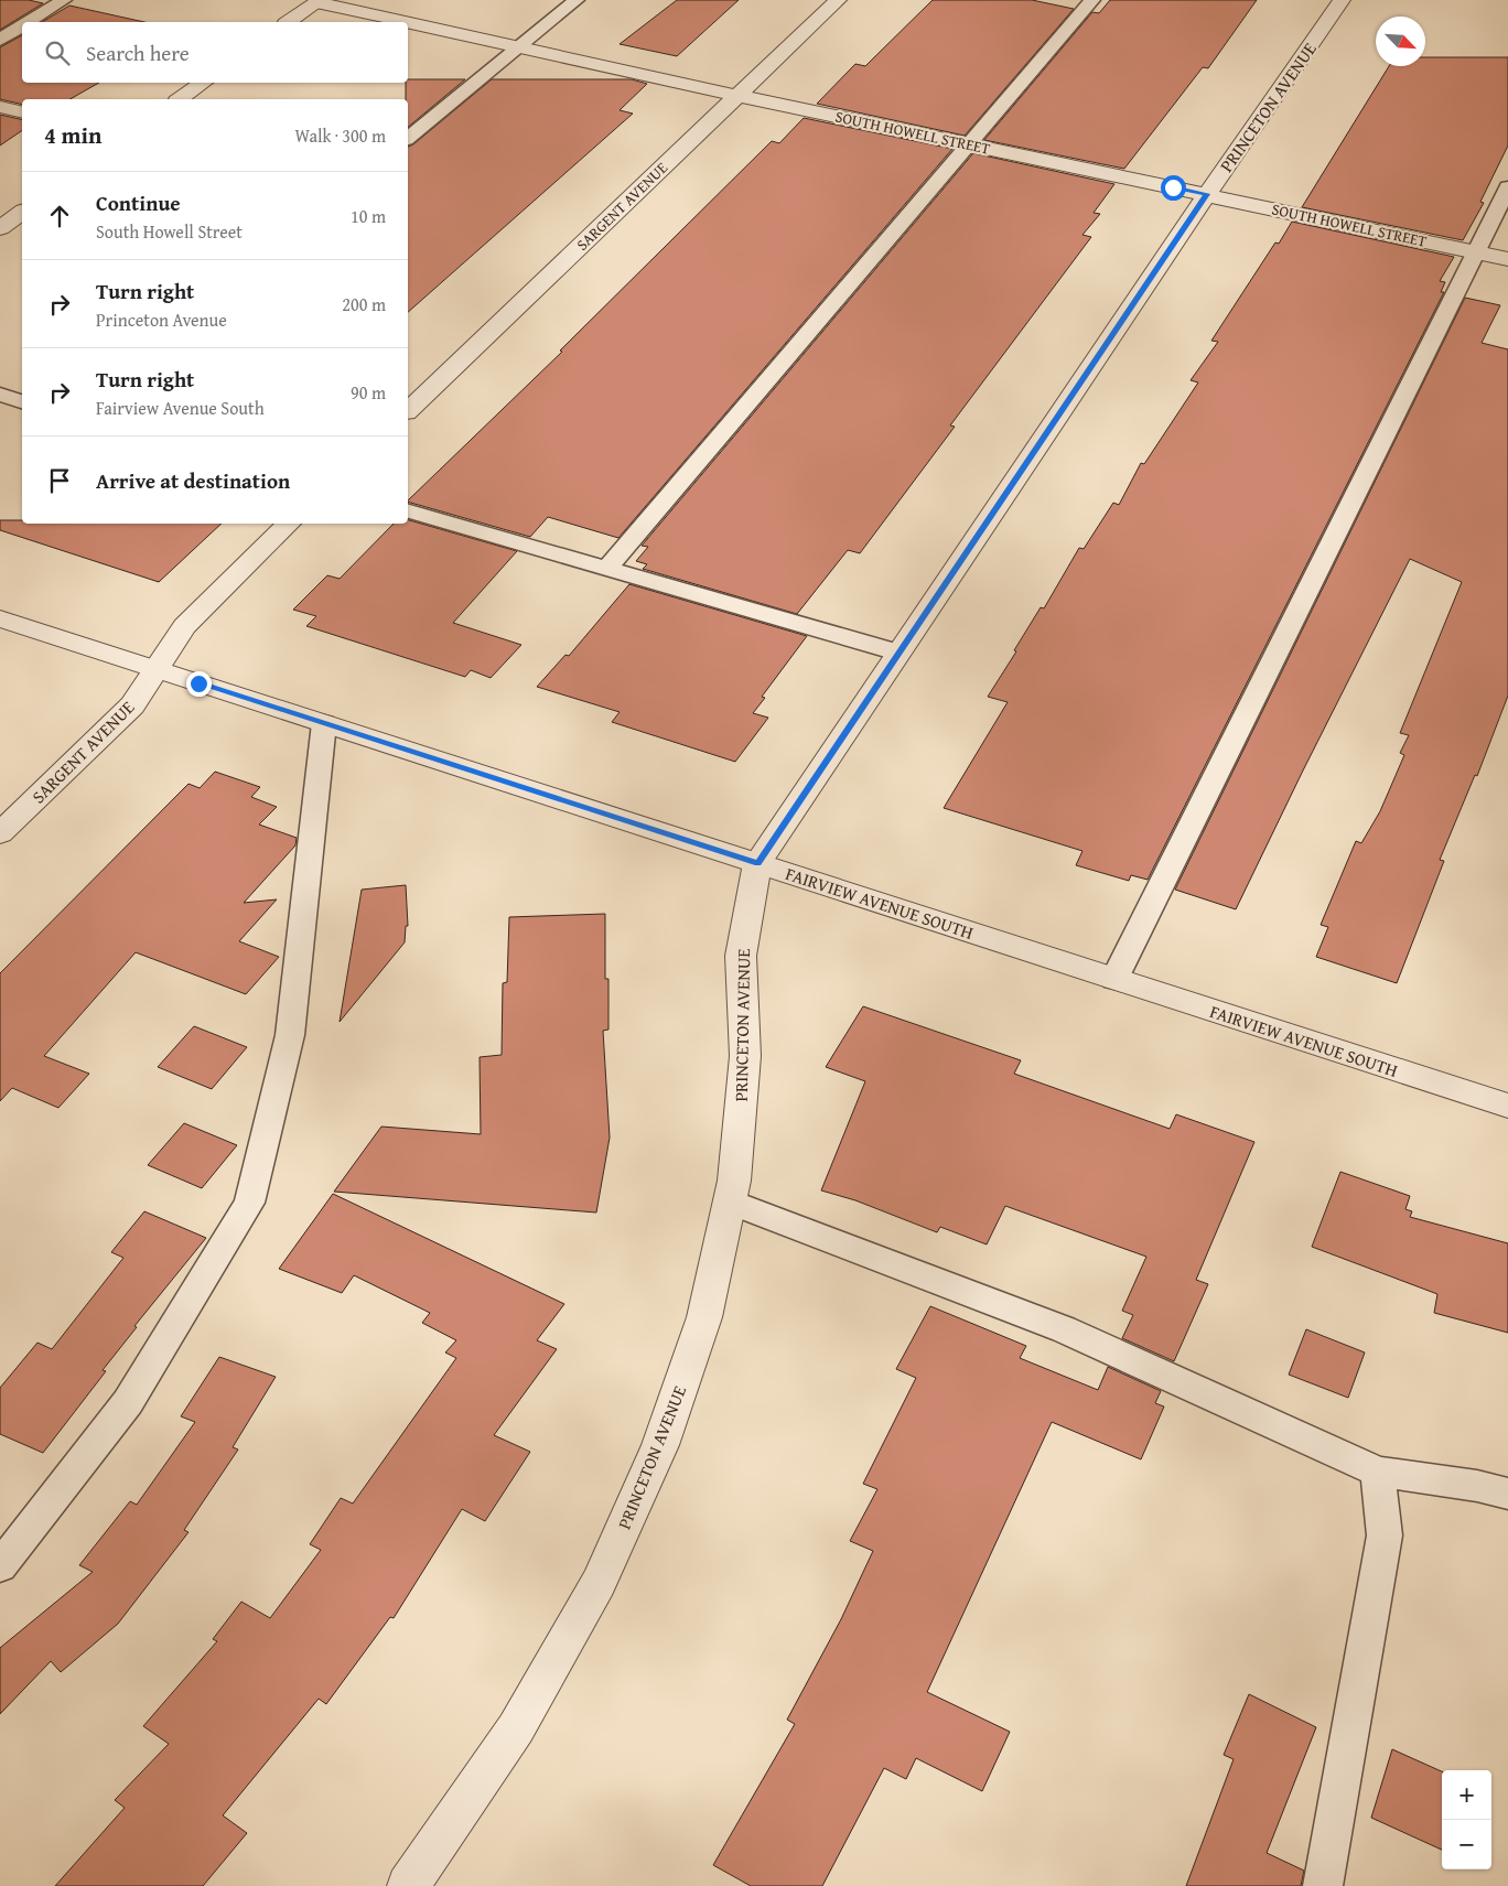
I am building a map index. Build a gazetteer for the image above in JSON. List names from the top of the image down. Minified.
{"streets":{"street":["PRINCETON AVENUE","SOUTH HOWELL STREET","SARGENT AVENUE","FAIRVIEW AVENUE SOUTH"]},"crossings":[["PRINCETON AVENUE","SOUTH HOWELL STREET"],["PRINCETON AVENUE","FAIRVIEW AVENUE SOUTH"],["SOUTH HOWELL STREET","SARGENT AVENUE"],["SARGENT AVENUE","FAIRVIEW AVENUE SOUTH"]],"north":"bottom right","page":{"search":"Search here","heading":["4 min","Walk · 300 m"],"list":[["Continue","South Howell Street","10 m"],["Turn right","Princeton Avenue","200 m"],["Turn right","Fairview Avenue South","90 m"],"Arrive at destination"],"map_buttons":["+","−"]}}
